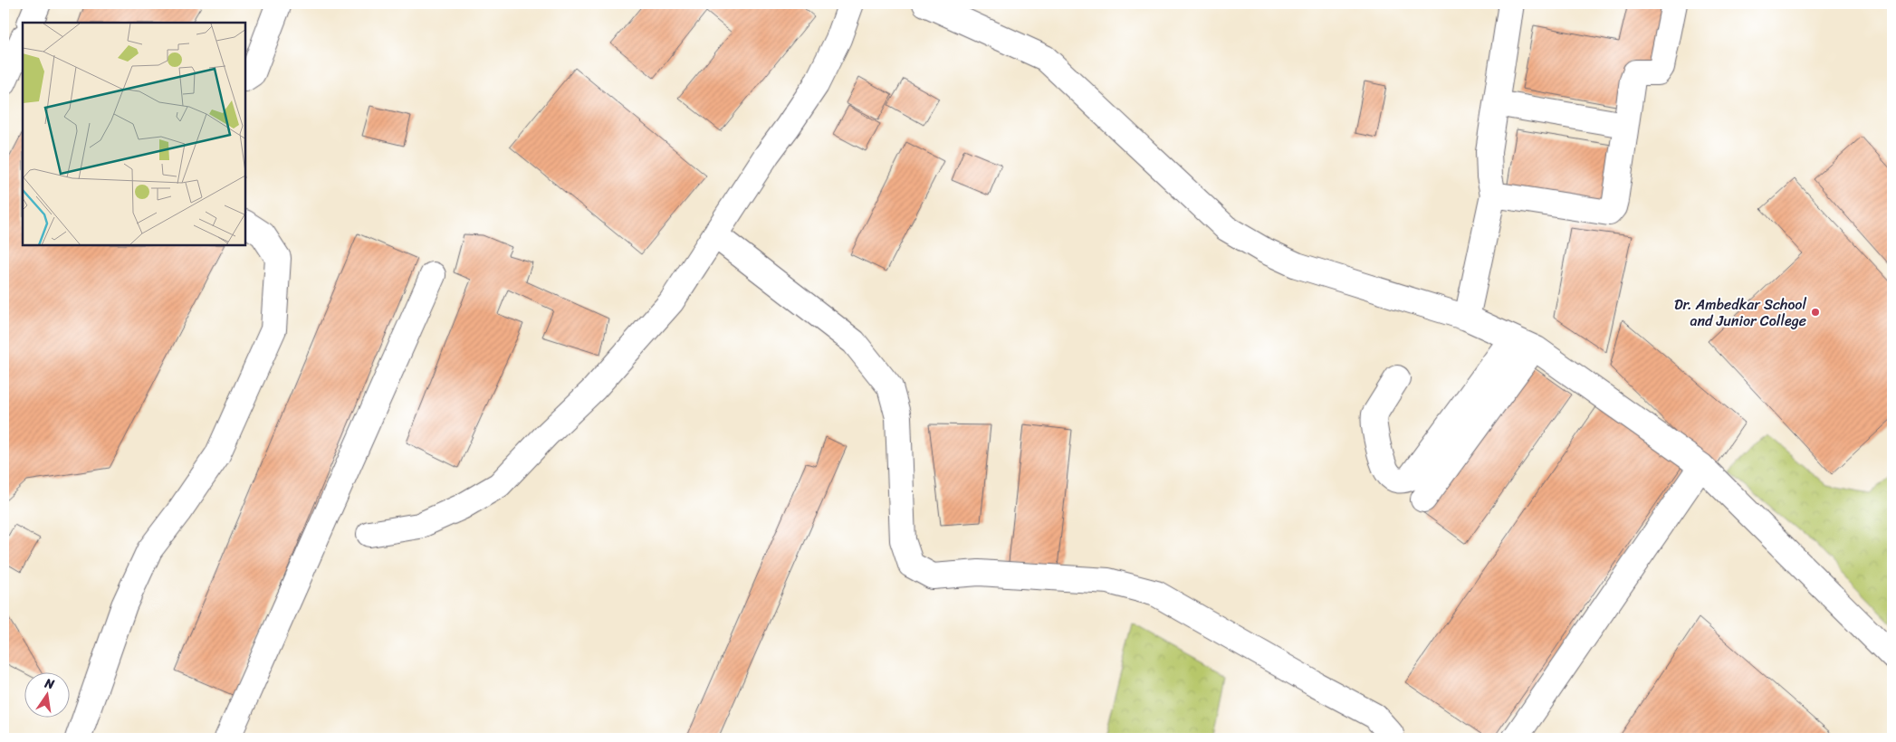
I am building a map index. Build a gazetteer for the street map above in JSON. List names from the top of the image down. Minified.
{"places":["Dr. Ambedkar School and Junior College"],"north":"top"}
